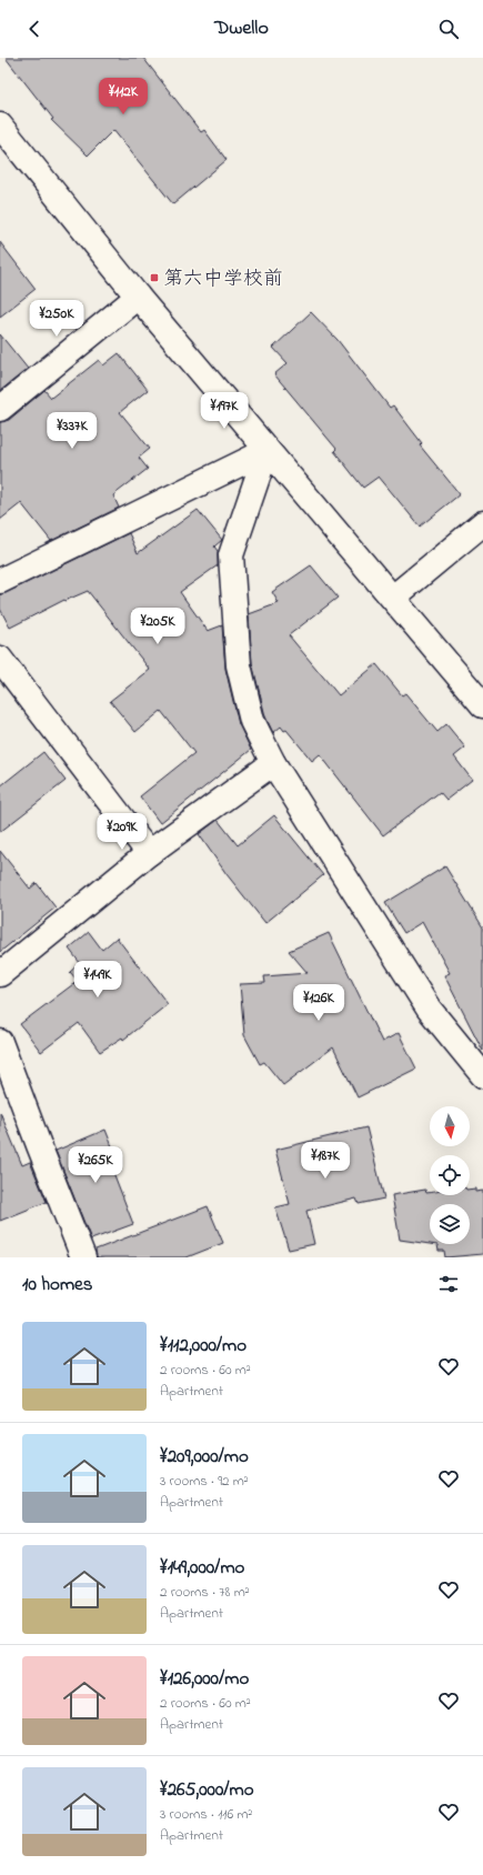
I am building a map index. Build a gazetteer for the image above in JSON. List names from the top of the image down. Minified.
{"places":{"transit":["第六中学校前"]},"north":"bottom","page":{"header":"Dwello","price":["¥112K","¥250K","¥197K","¥337K","¥205K","¥209K","¥149K","¥126K","¥187K","¥265K"],"heading":"10 homes","list":[{"name":"¥112,000/mo","note":"2 rooms · 60 m² · Apartment"},{"name":"¥209,000/mo","note":"3 rooms · 92 m² · Apartment"},{"name":"¥149,000/mo","note":"2 rooms · 78 m² · Apartment"},{"name":"¥126,000/mo","note":"2 rooms · 60 m² · Apartment"},{"name":"¥265,000/mo","note":"3 rooms · 116 m² · Apartment"}]}}
